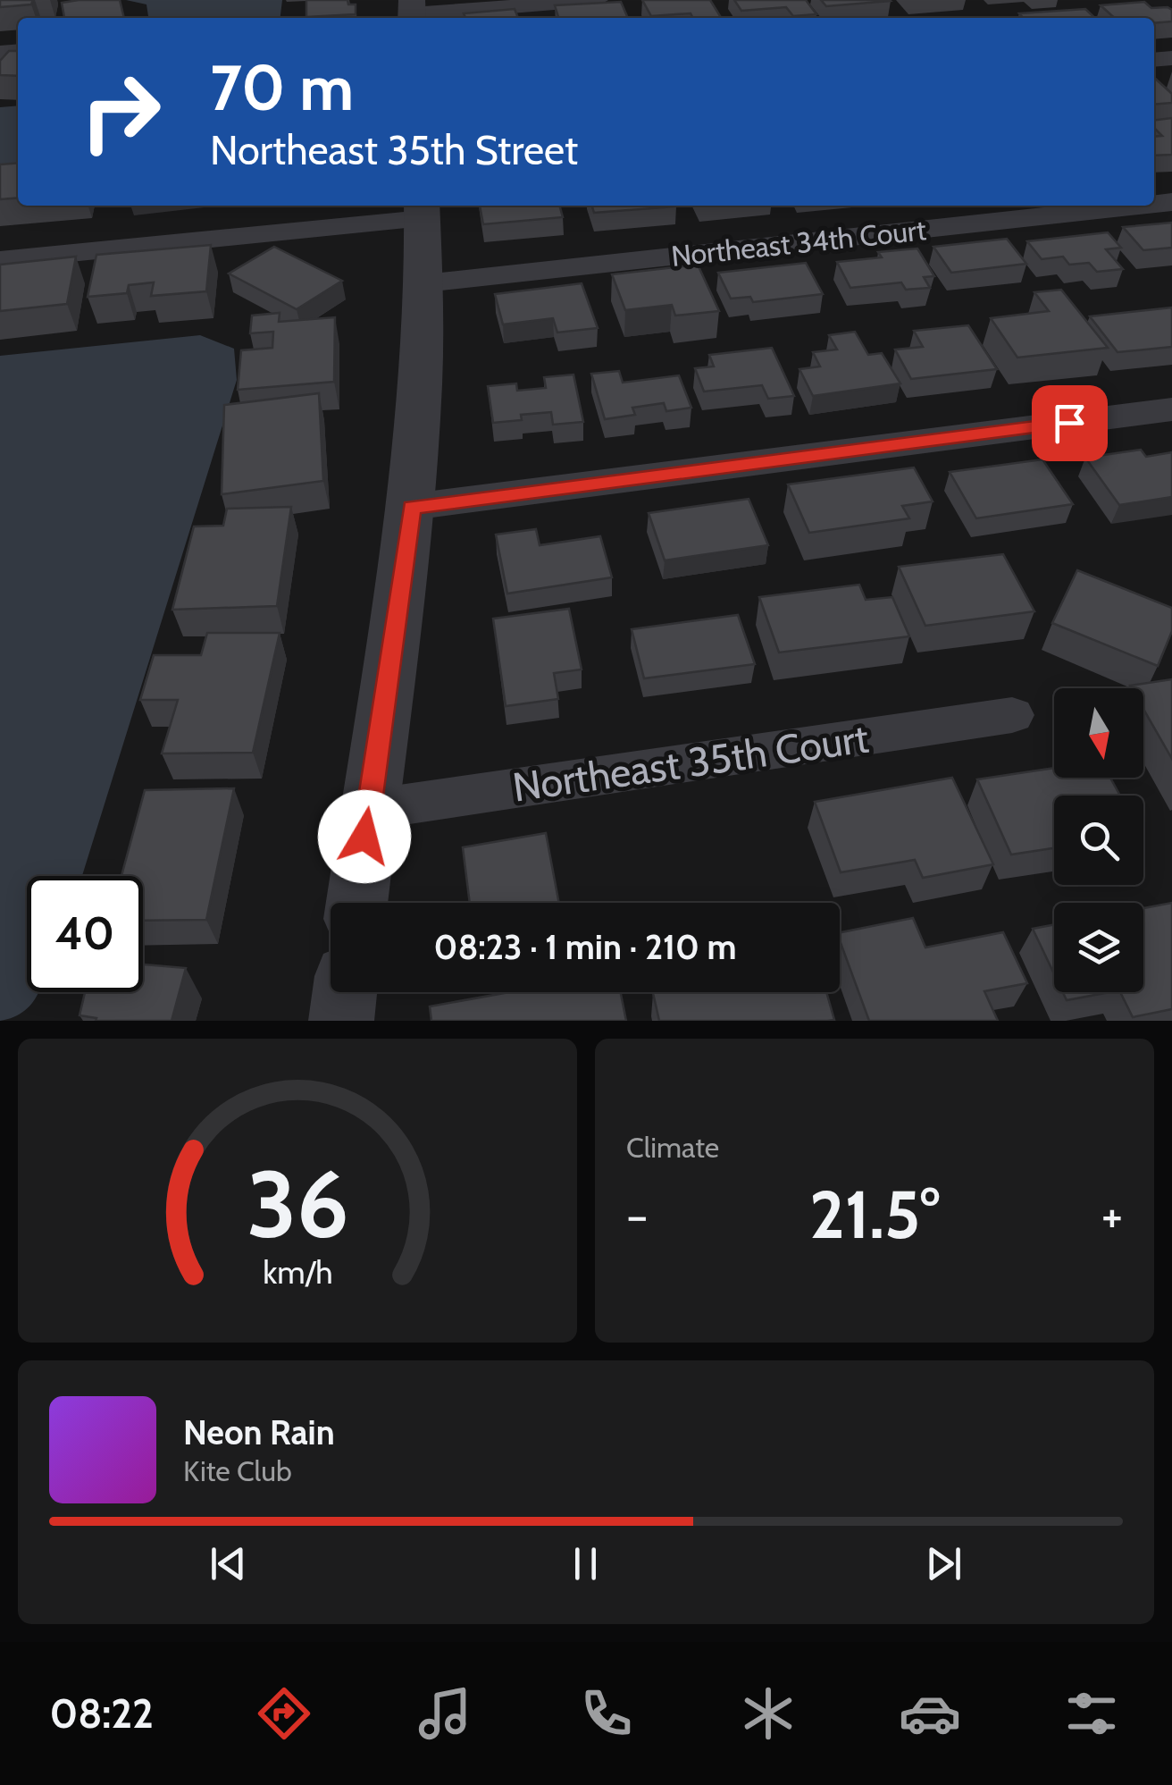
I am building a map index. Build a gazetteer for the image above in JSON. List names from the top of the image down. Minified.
{"streets":{"street":["Northeast 34th Court","Northeast 35th Court"]},"north":"bottom","page":{"turn":["70 m","Northeast 35th Street"],"limit":"40","trip":"08:23 · 1 min · 210 m","tile":"Climate","heat":["−","21.5°","+"],"song":["Neon Rain","Kite Club"],"tabs":"08:22","gauge":["36","km/h"]}}
